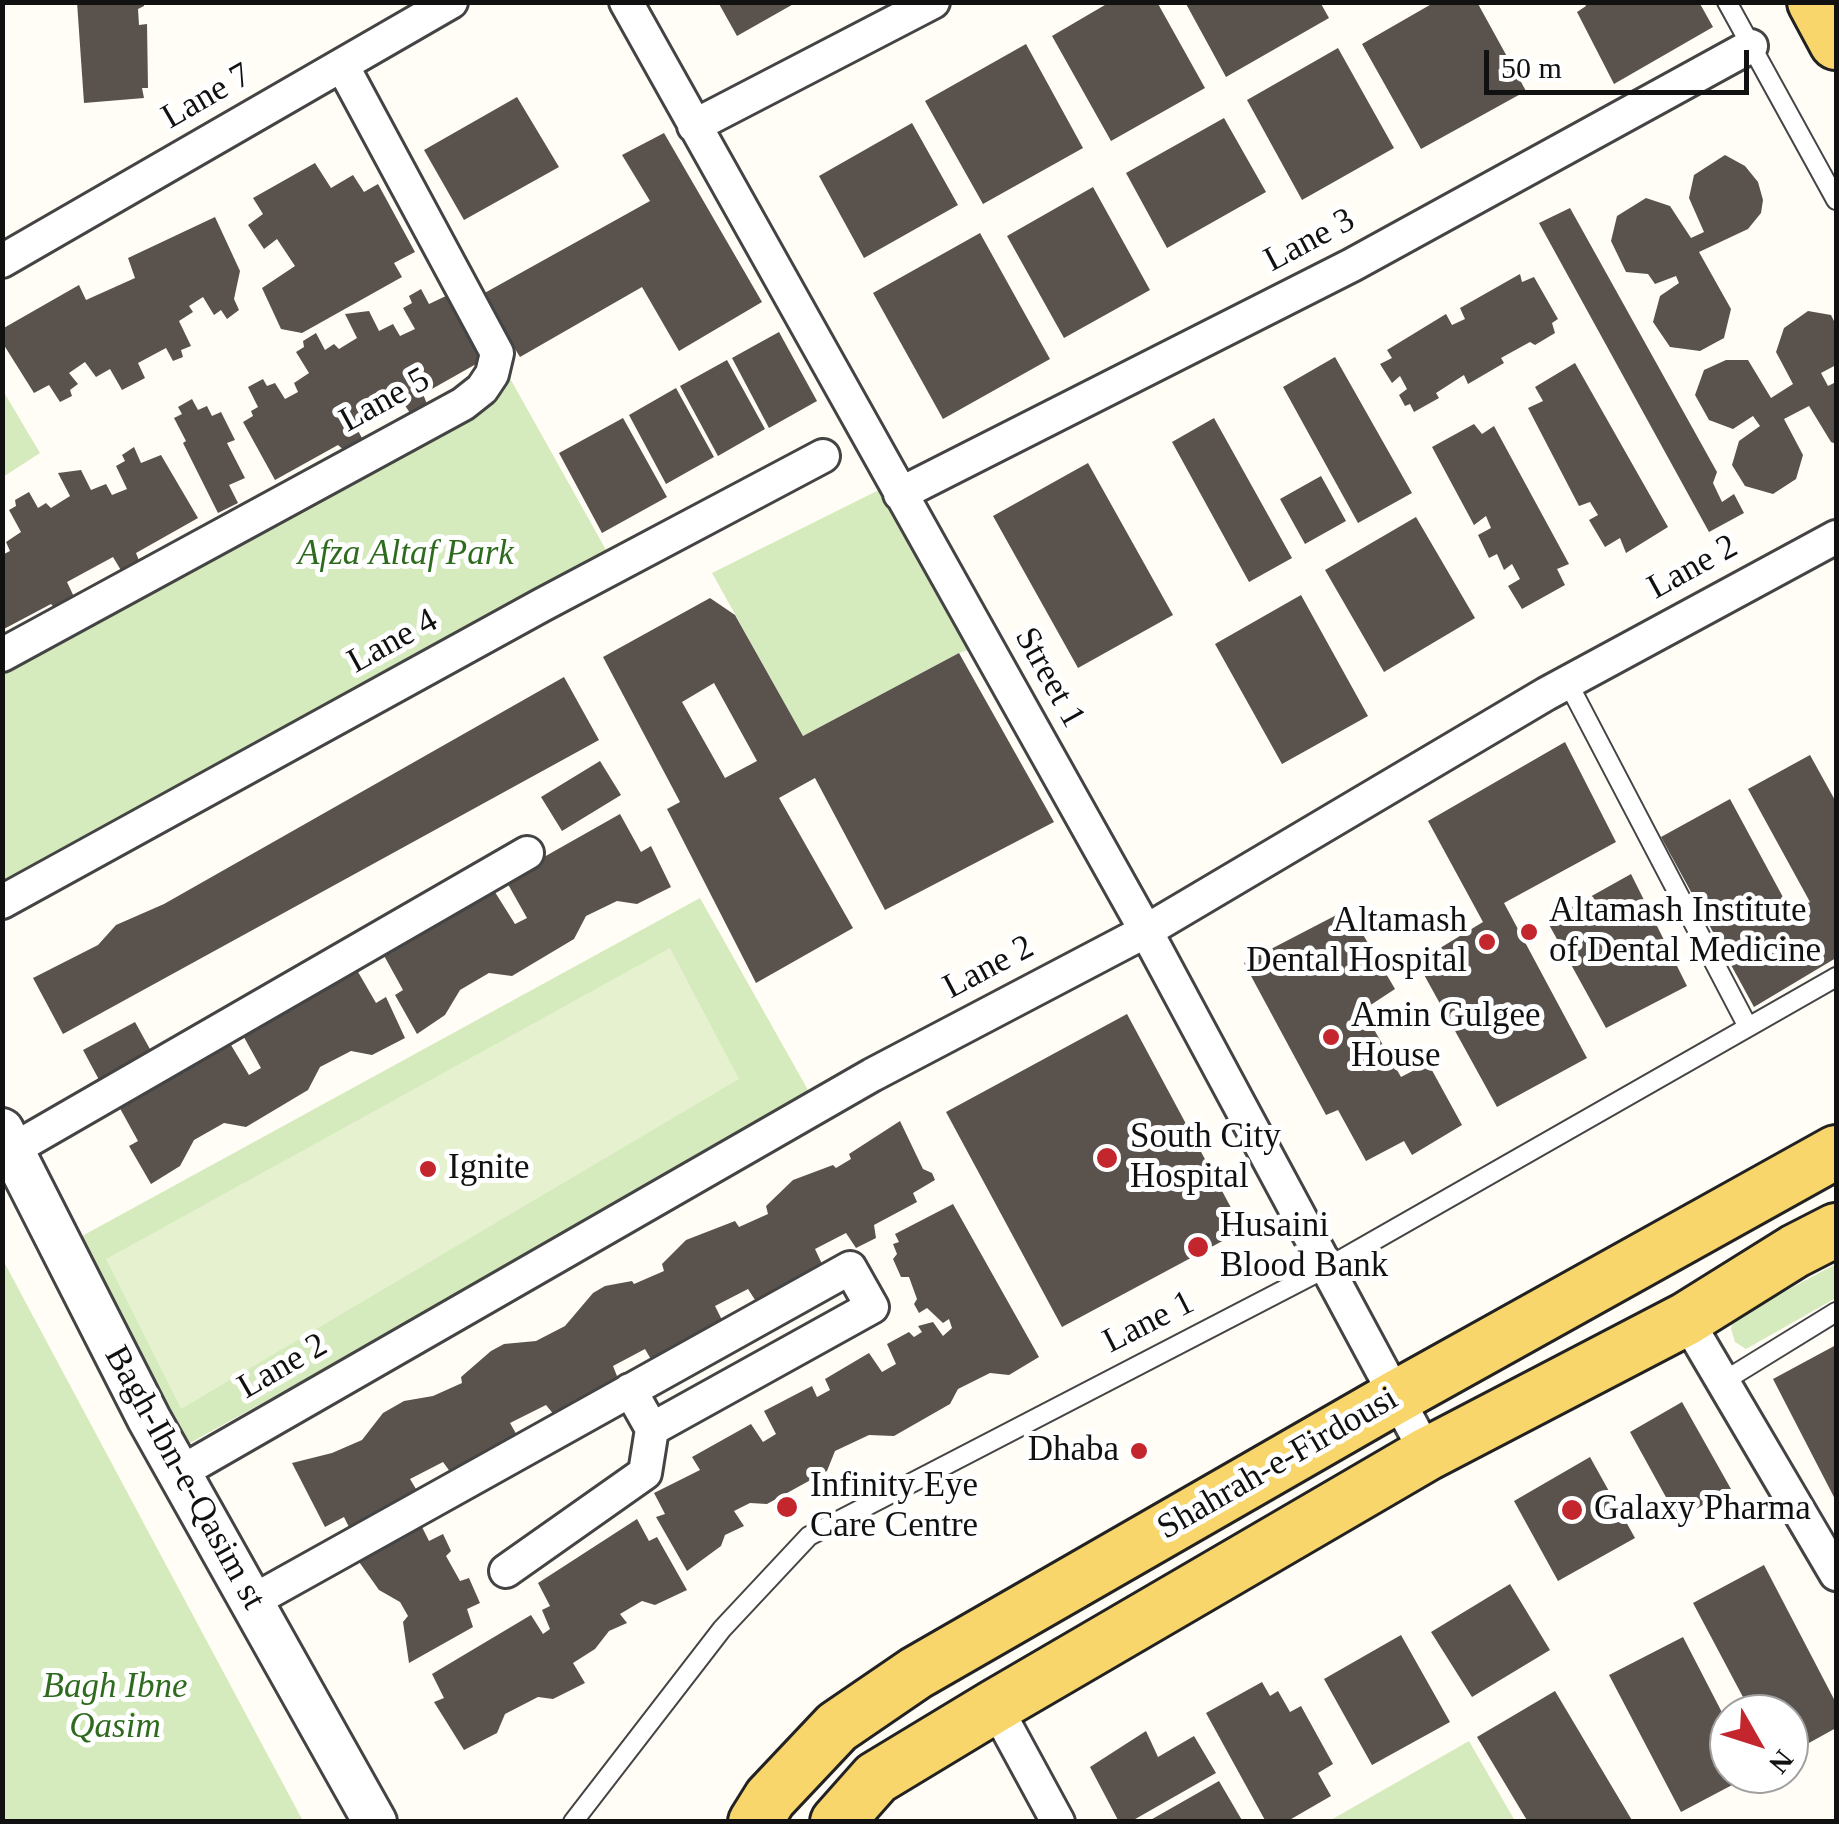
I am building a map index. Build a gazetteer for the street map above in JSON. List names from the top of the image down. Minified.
{"streets":{"main road":["Shahrah-e-Firdousi"],"street":["Lane 7","Lane 3","Lane 5","Lane 2","Lane 4","Street 1","Bagh-Ibn-e-Qasim st"],"lane":["Lane 1"]},"crossings":[["Lane 7","Lane 5"],["Lane 3","Street 1"],["Lane 2","Street 1"],["Lane 2","Bagh-Ibn-e-Qasim st"],["Street 1","Lane 1"],["Street 1","Shahrah-e-Firdousi"]],"parks":["Afza Altaf Park","Bagh Ibne Qasim"],"places":["Altamash Institute of Dental Medicine","Altamash Dental Hospital","Amin Gulgee House","South City Hospital","Ignite","Husaini Blood Bank","Dhaba","Infinity Eye Care Centre","Galaxy Pharma"],"scale_bar":"50 m","north":"bottom right"}
